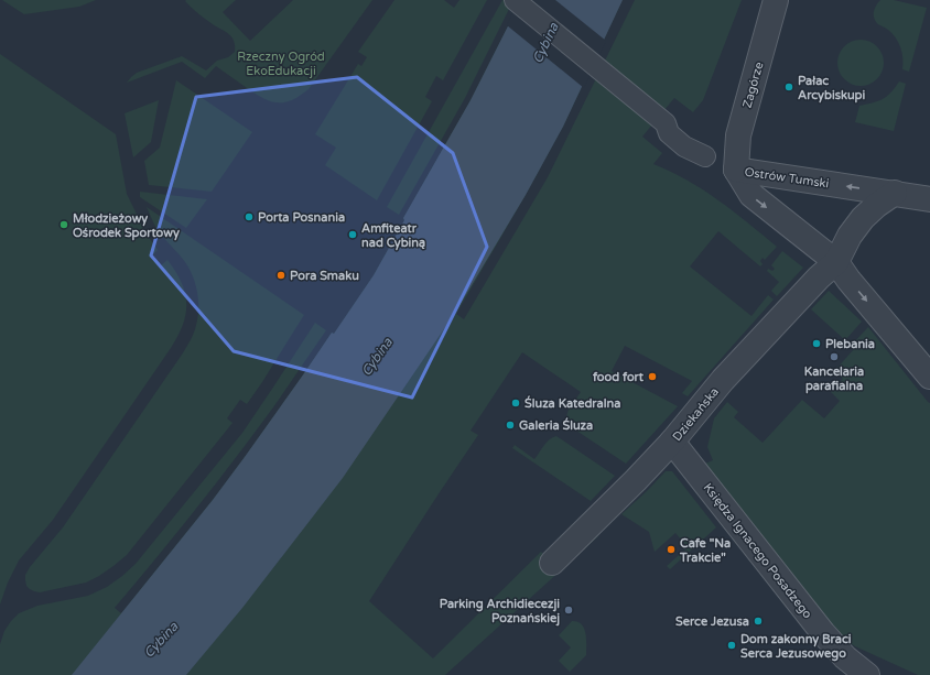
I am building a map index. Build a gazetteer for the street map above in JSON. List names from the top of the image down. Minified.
{"streets":{"street":["Zagórze","Ostrów Tumski","Dziekańska","Księdza Ignacego Posadzego"]},"crossings":[["Zagórze","Ostrów Tumski"],["Ostrów Tumski","Dziekańska"],["Dziekańska","Księdza Ignacego Posadzego"]],"water":["Cybina"],"parks":["Rzeczny Ogród EkoEdukacji"],"places":["Pałac Arcybiskupi","Porta Posnania","Młodzieżowy Ośrodek Sportowy","Amfiteatr nad Cybiną","Pora Smaku","Plebania","Kancelaria parafialna","food fort","Śluza Katedralna","Galeria Śluza","Cafe \"Na Trakcie\"","Parking Archidiecezji Poznańskiej","Serce Jezusa","Dom zakonny Braci Serca Jezusowego"]}
